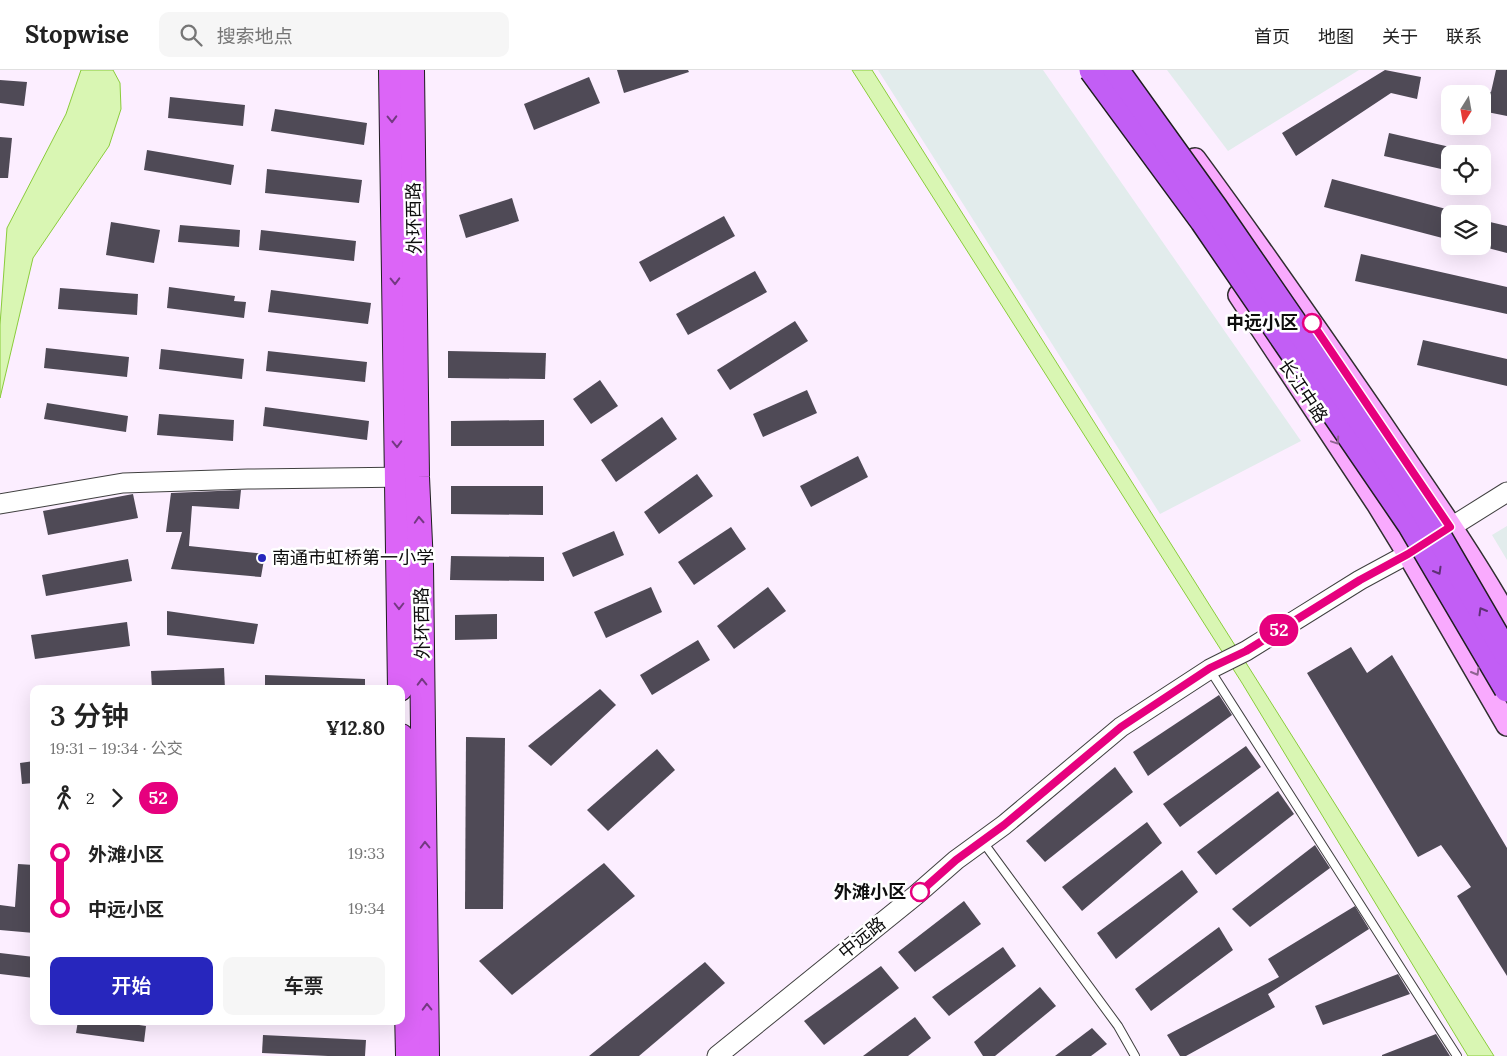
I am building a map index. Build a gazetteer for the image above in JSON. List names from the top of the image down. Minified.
{"streets":{"highway":["长江中路"],"main road":["外环西路"],"street":["中远路"]},"crossings":[["长江中路","中远路"]],"places":["中远小区","南通市虹桥第一小学","外滩小区"],"lines":["bus line 52"],"north":"bottom","page":{"header":"Stopwise","search":"搜索地点","nav":["首页","地图","关于","联系"],"on_map":"52","heading":["3 分钟","19:31 – 19:34 · 公交","¥12.80"],"legs":["2","52"],"list":[{"name":"外滩小区","value":"19:33"},{"name":"中远小区","value":"19:34"}],"buttons":["开始","车票"]}}
